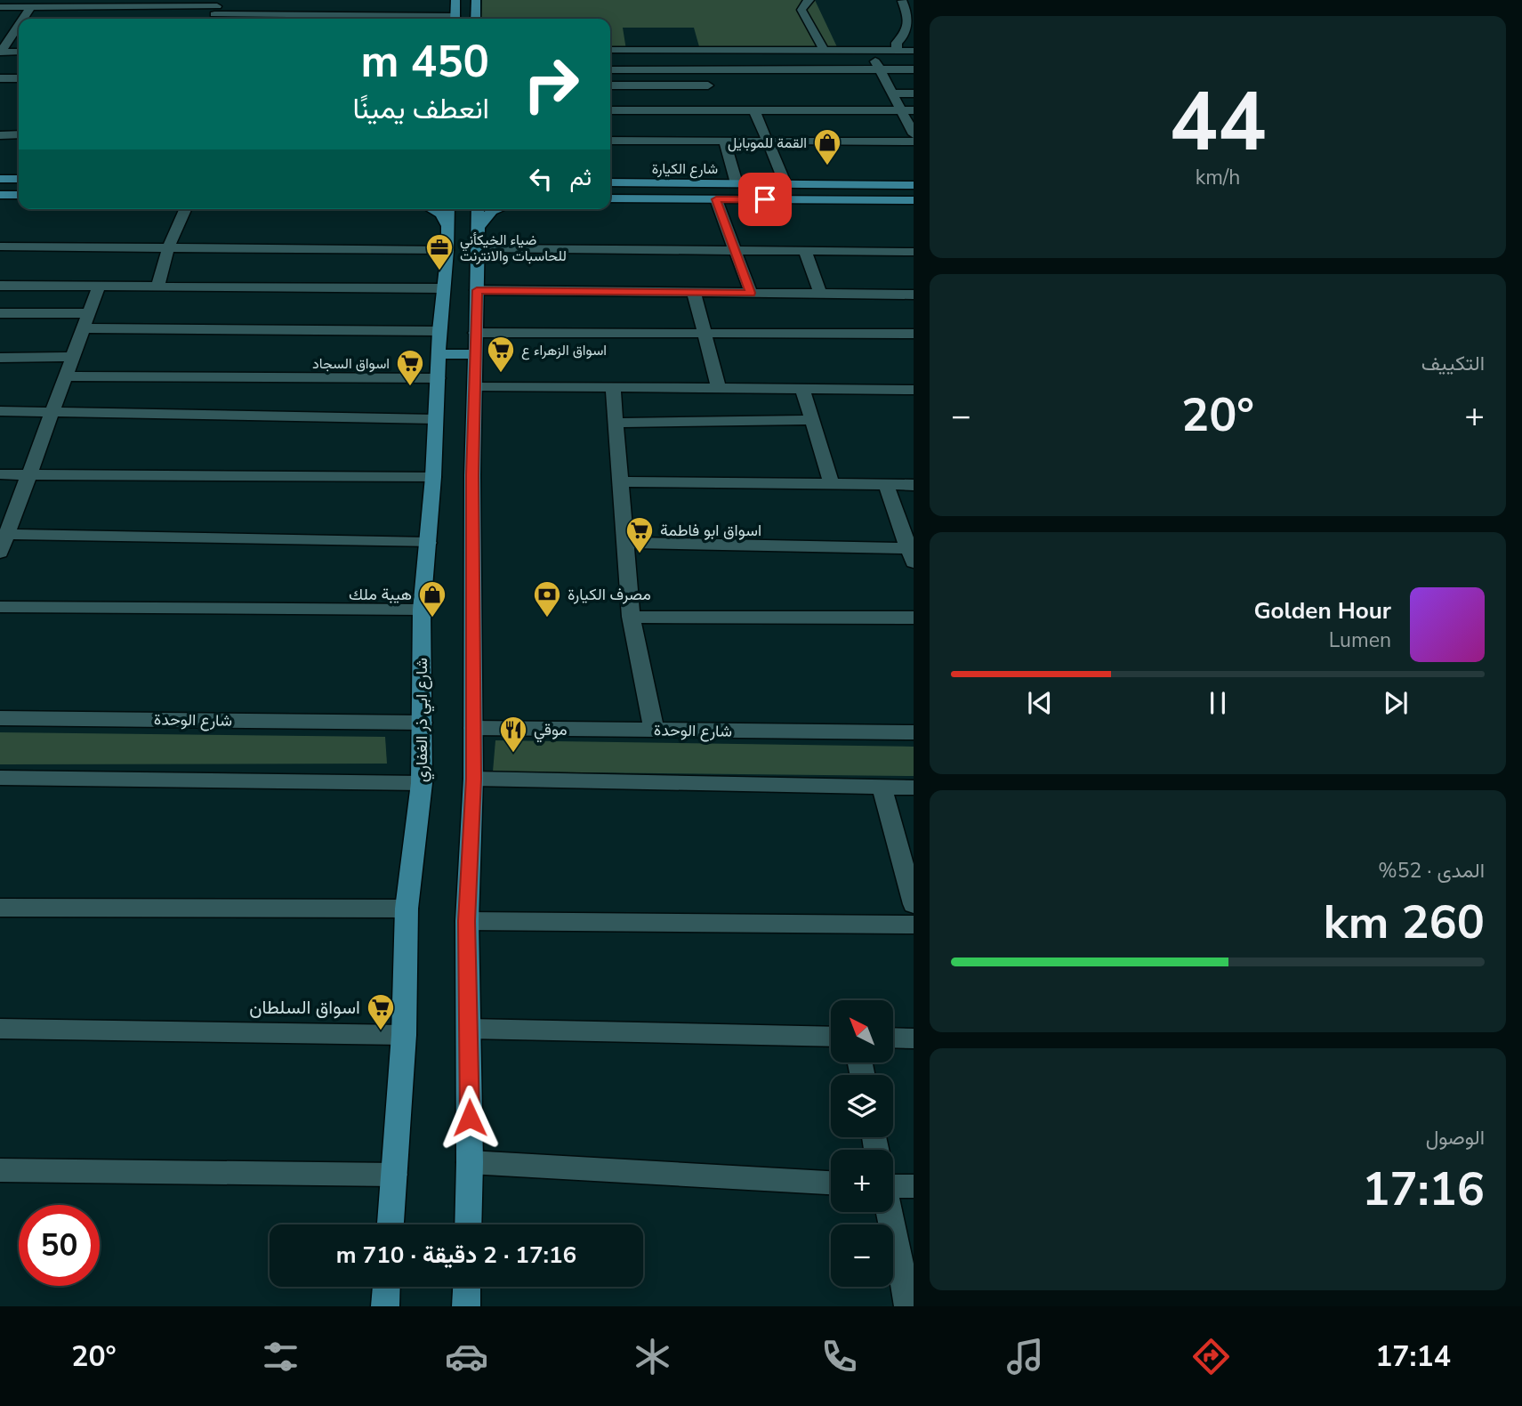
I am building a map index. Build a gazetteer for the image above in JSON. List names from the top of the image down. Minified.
{"streets":{"main road":["شارع الكيارة","شارع ابي ذر الغفاري"],"street":["شارع الوحدة"]},"crossings":[["شارع الوحدة","شارع ابي ذر الغفاري"]],"places":{"shop":["القمة للموبايل","هيبة ملك"],"office":["ضياء الخيكأني للحاسبات والانترنت"],"supermarket":["اسواق الزهراء ع","اسواق السجاد","اسواق ابو فاطمة","اسواق السلطان"],"bank":["مصرف الكيارة"],"restaurant":["موقي"]},"north":"top left","page":{"tile":[["44","km/h"],"التكييف",["المدى · 52%","260 km"],["الوصول","17:16"]],"turn":["450 m","انعطف يمينًا"],"then":"ثم","heat":["−","20°","+"],"song":["Golden Hour","Lumen"],"map_buttons":["+","−"],"limit":"50","trip":"17:16 · 2 دقيقة · 710 m","tabs":["17:14","20°"]}}
